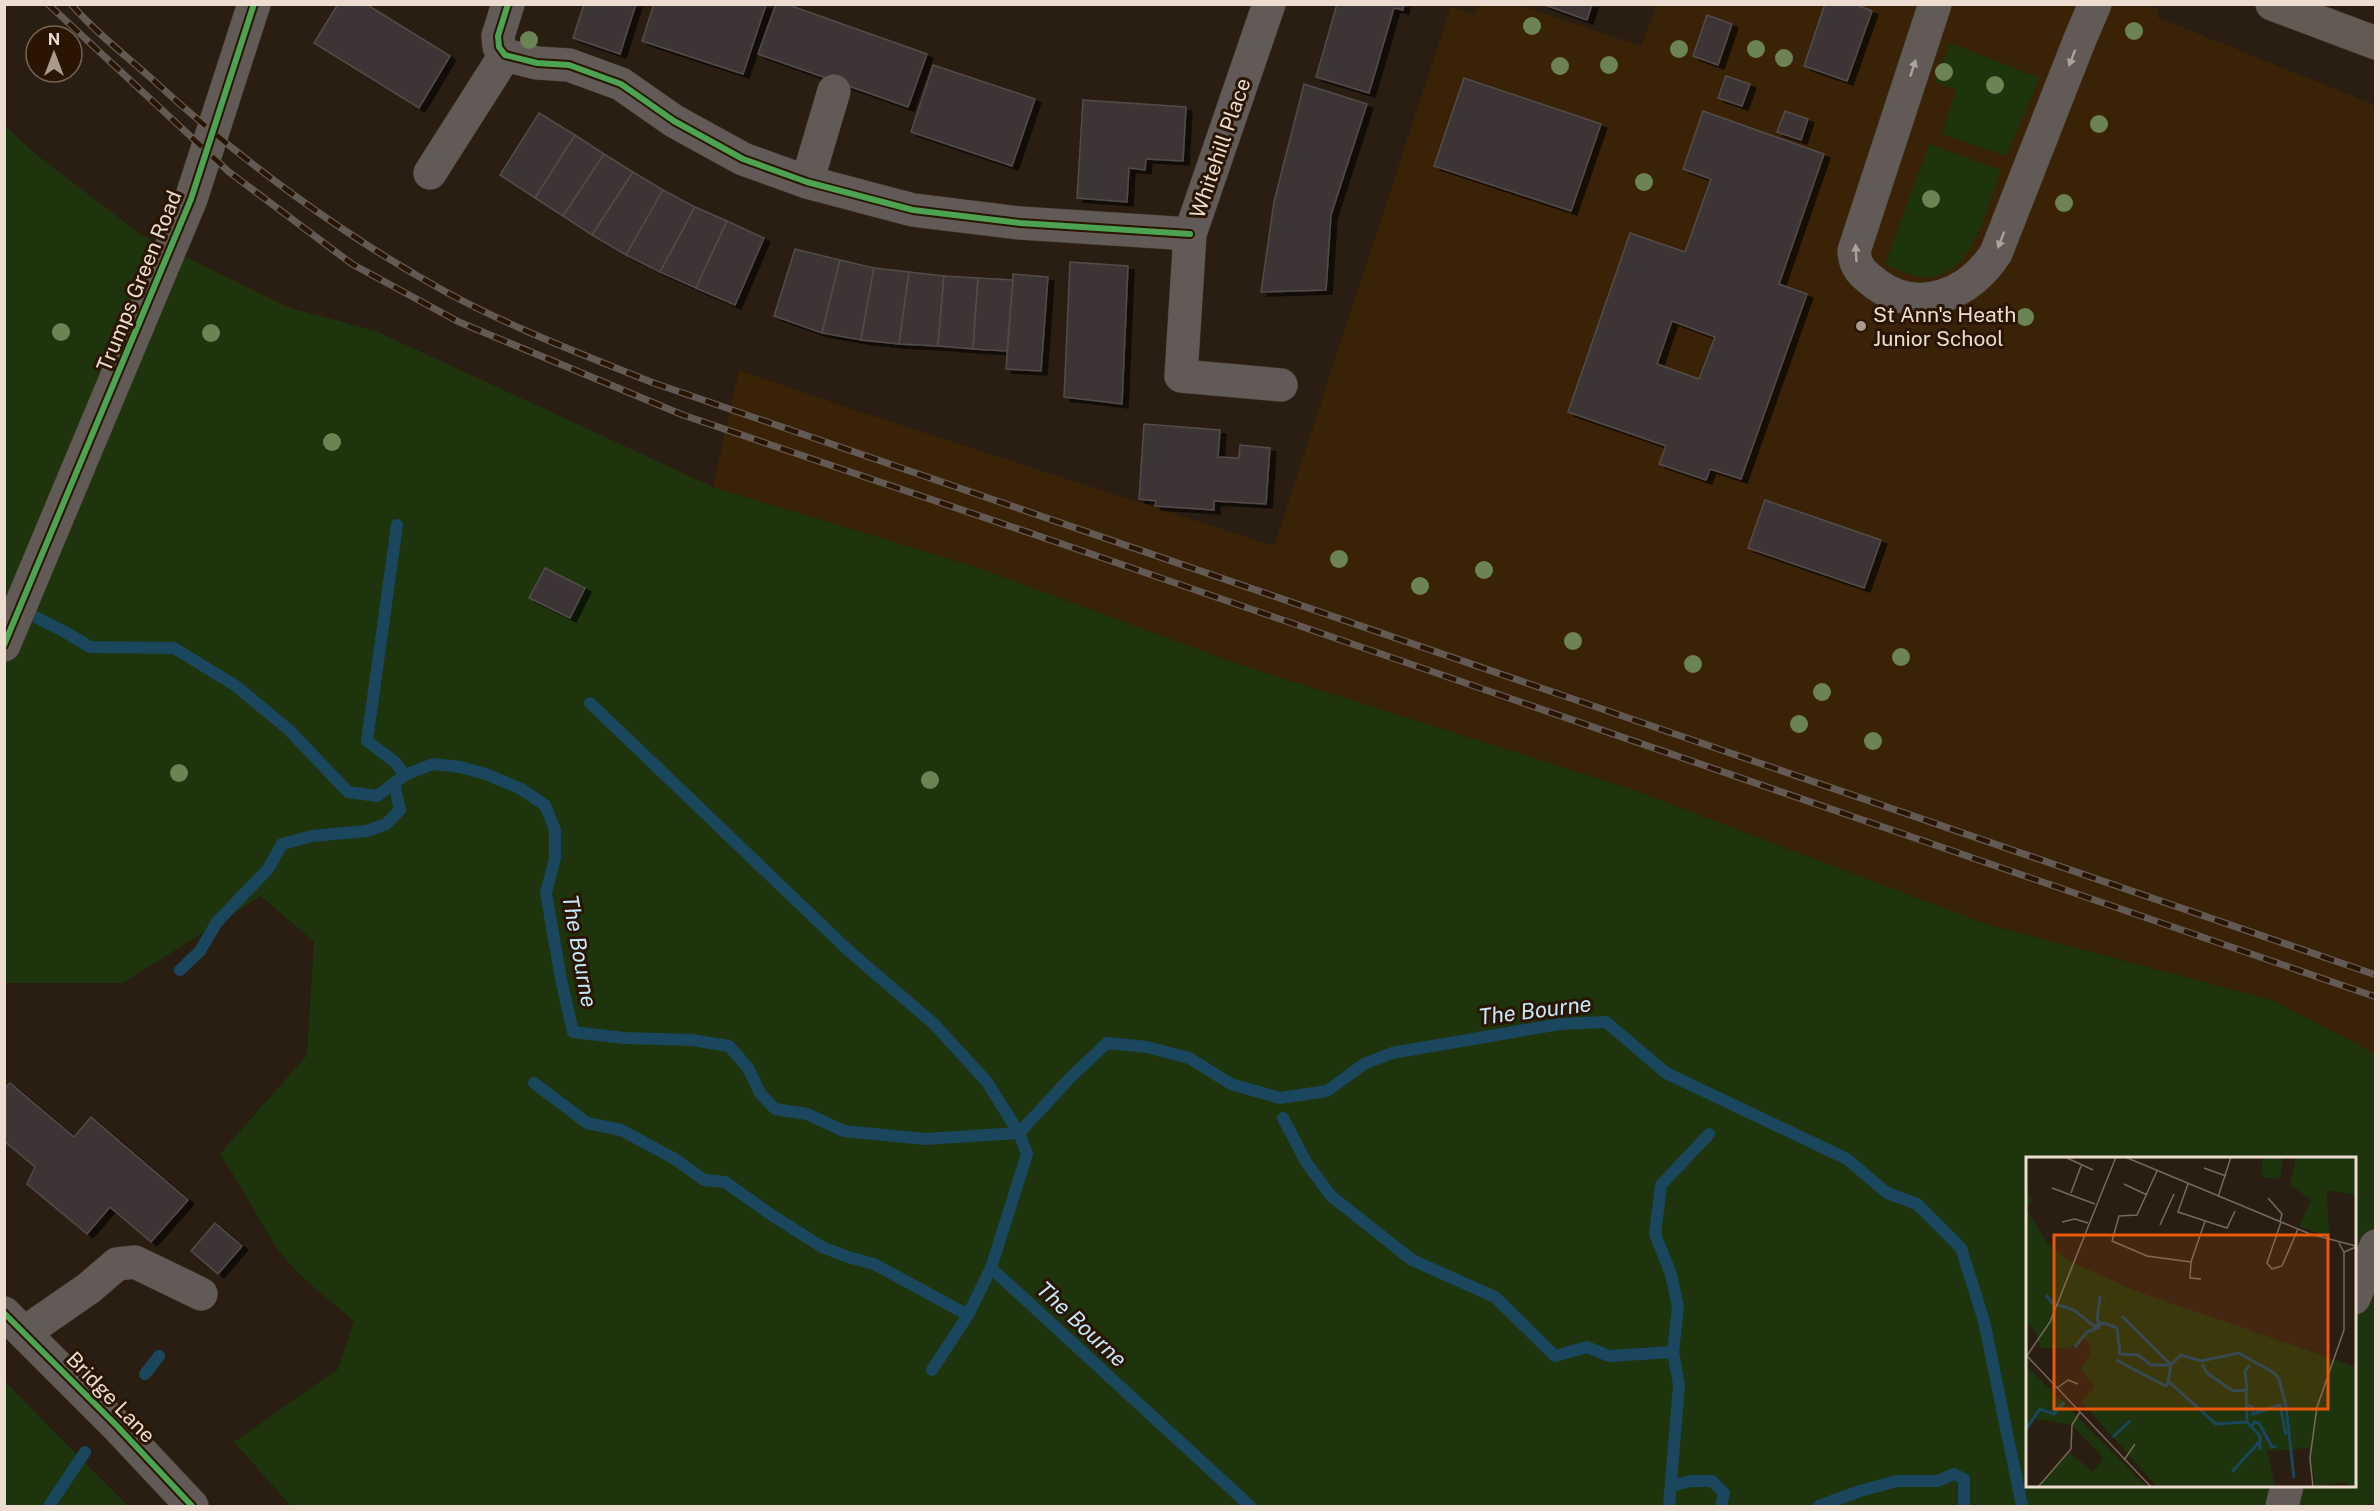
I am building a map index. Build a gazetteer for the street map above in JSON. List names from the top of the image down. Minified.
{"streets":{"street":["Whitehill Place","Trumps Green Road","Bridge Lane"]},"water":["The Bourne"],"places":["St Ann's Heath Junior School"],"north":"top"}
